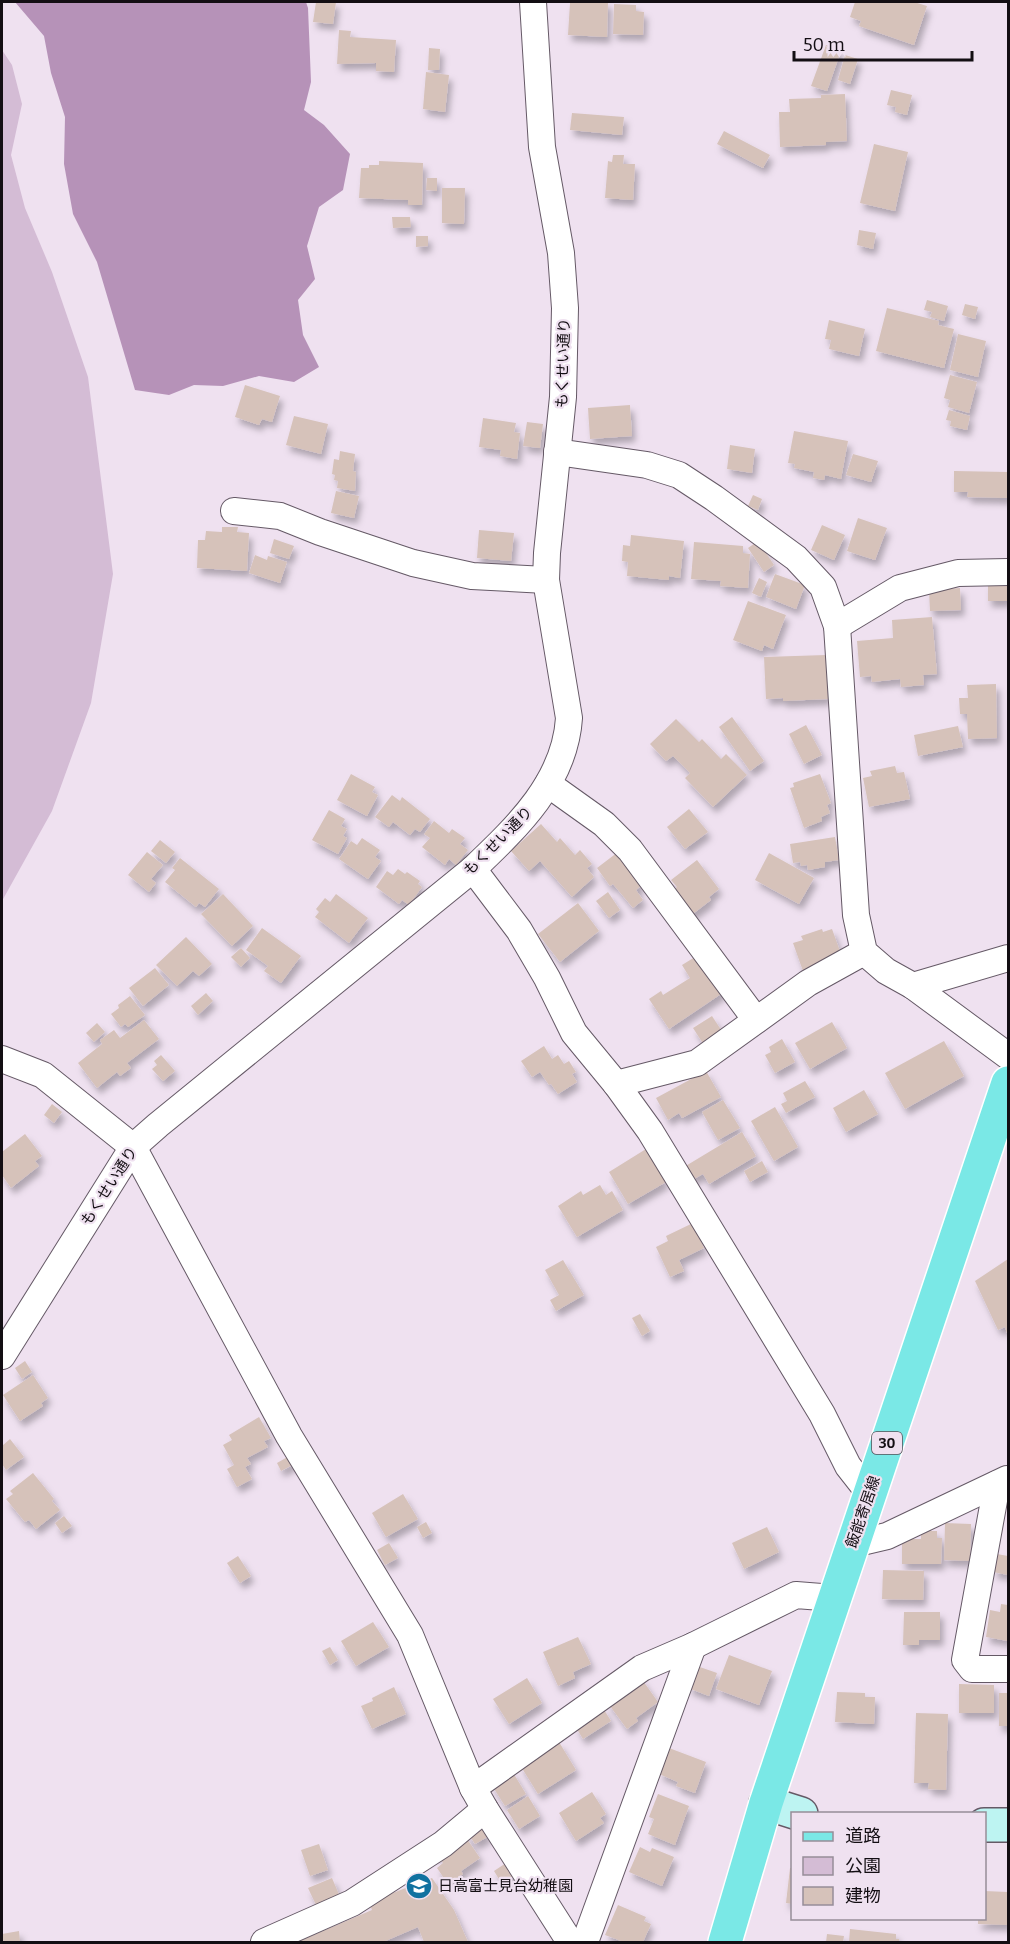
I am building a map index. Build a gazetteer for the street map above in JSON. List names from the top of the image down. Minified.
{"streets":{"main road":["30","飯能寄居線"],"street":["もくせい通り"]},"places":{"school or university":["日高富士見台幼稚園"]},"legend":["道路","公園","建物"],"scale_bar":"50 m"}
